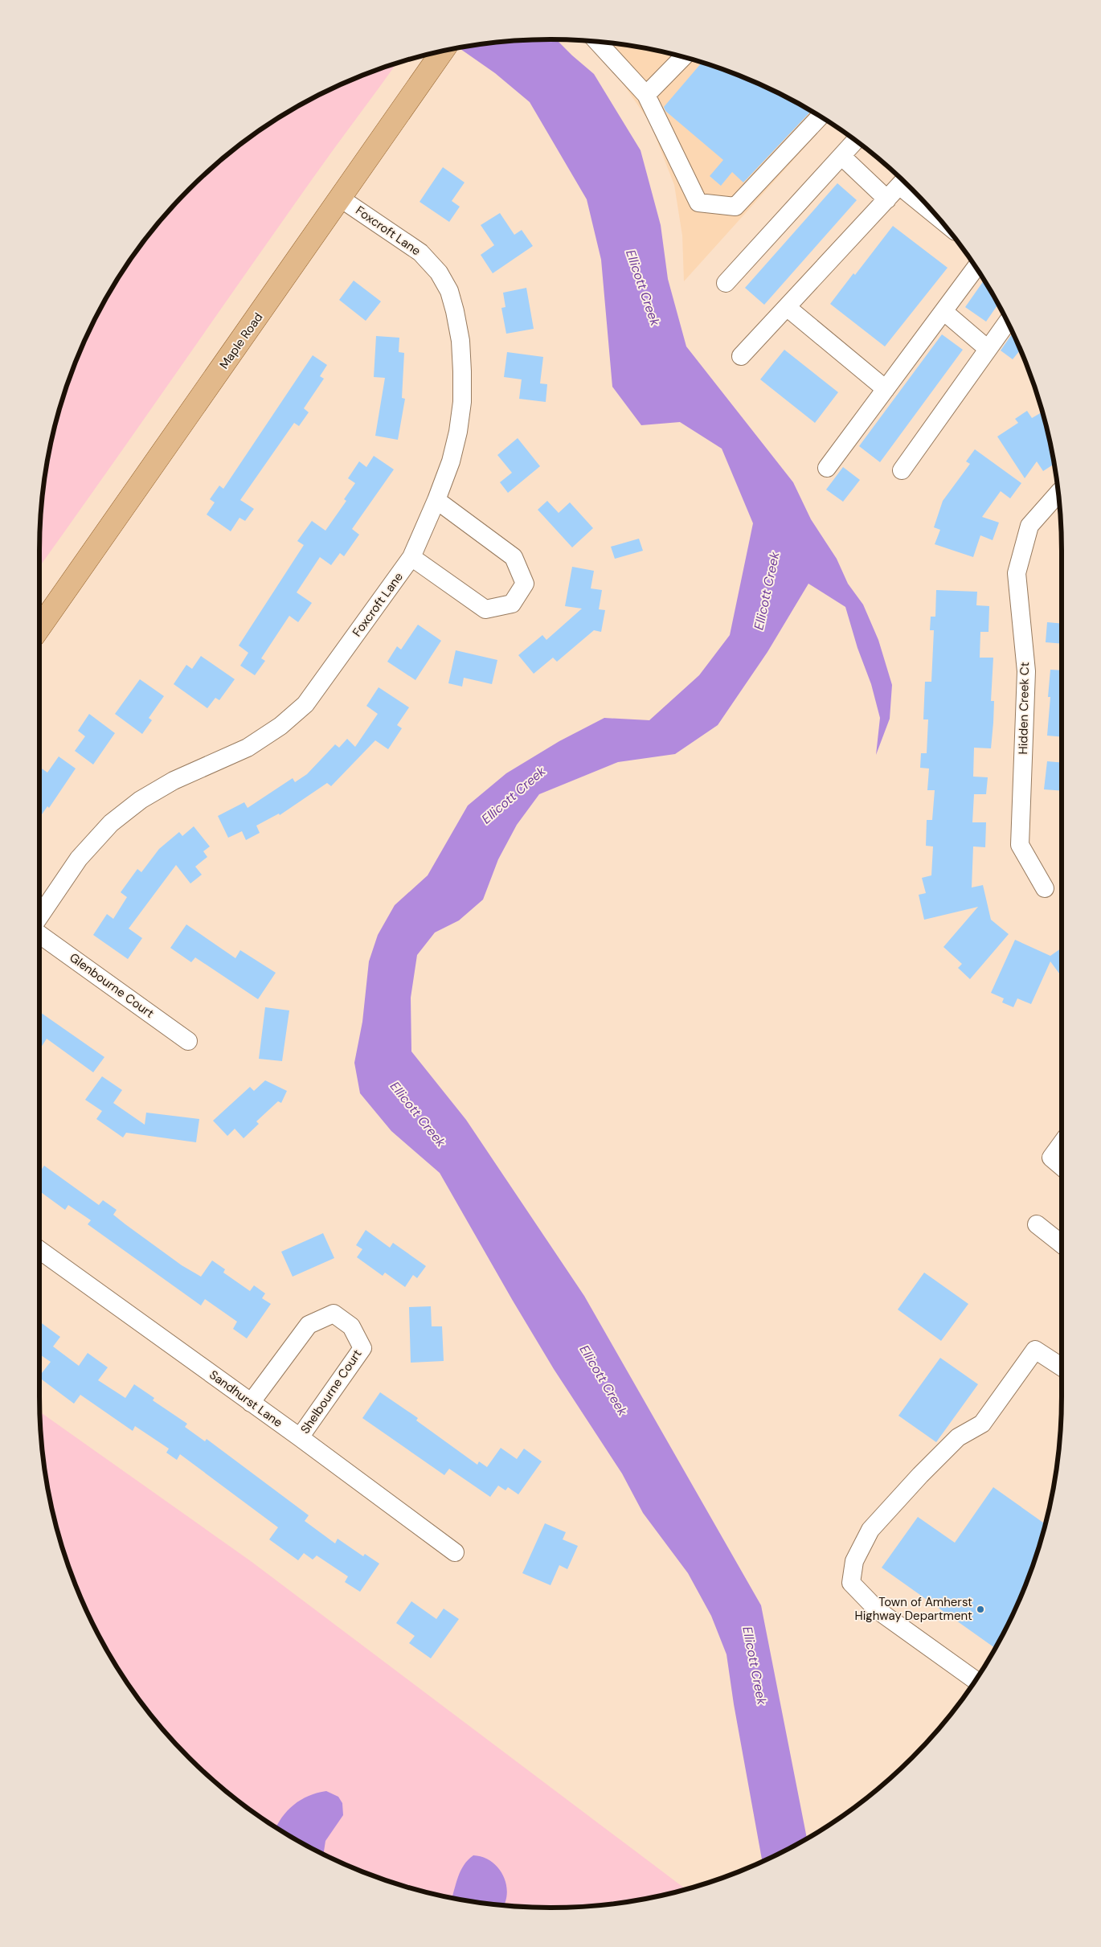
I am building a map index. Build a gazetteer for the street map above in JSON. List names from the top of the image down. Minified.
{"streets":{"main road":["Maple Road"],"street":["Foxcroft Lane","Hidden Creek Ct","Glenbourne Court","Shelbourne Court","Sandhurst Lane"]},"crossings":[["Foxcroft Lane","Maple Road"],["Shelbourne Court","Sandhurst Lane"]],"water":["Ellicott Creek"],"places":["Town of Amherst Highway Department"]}
